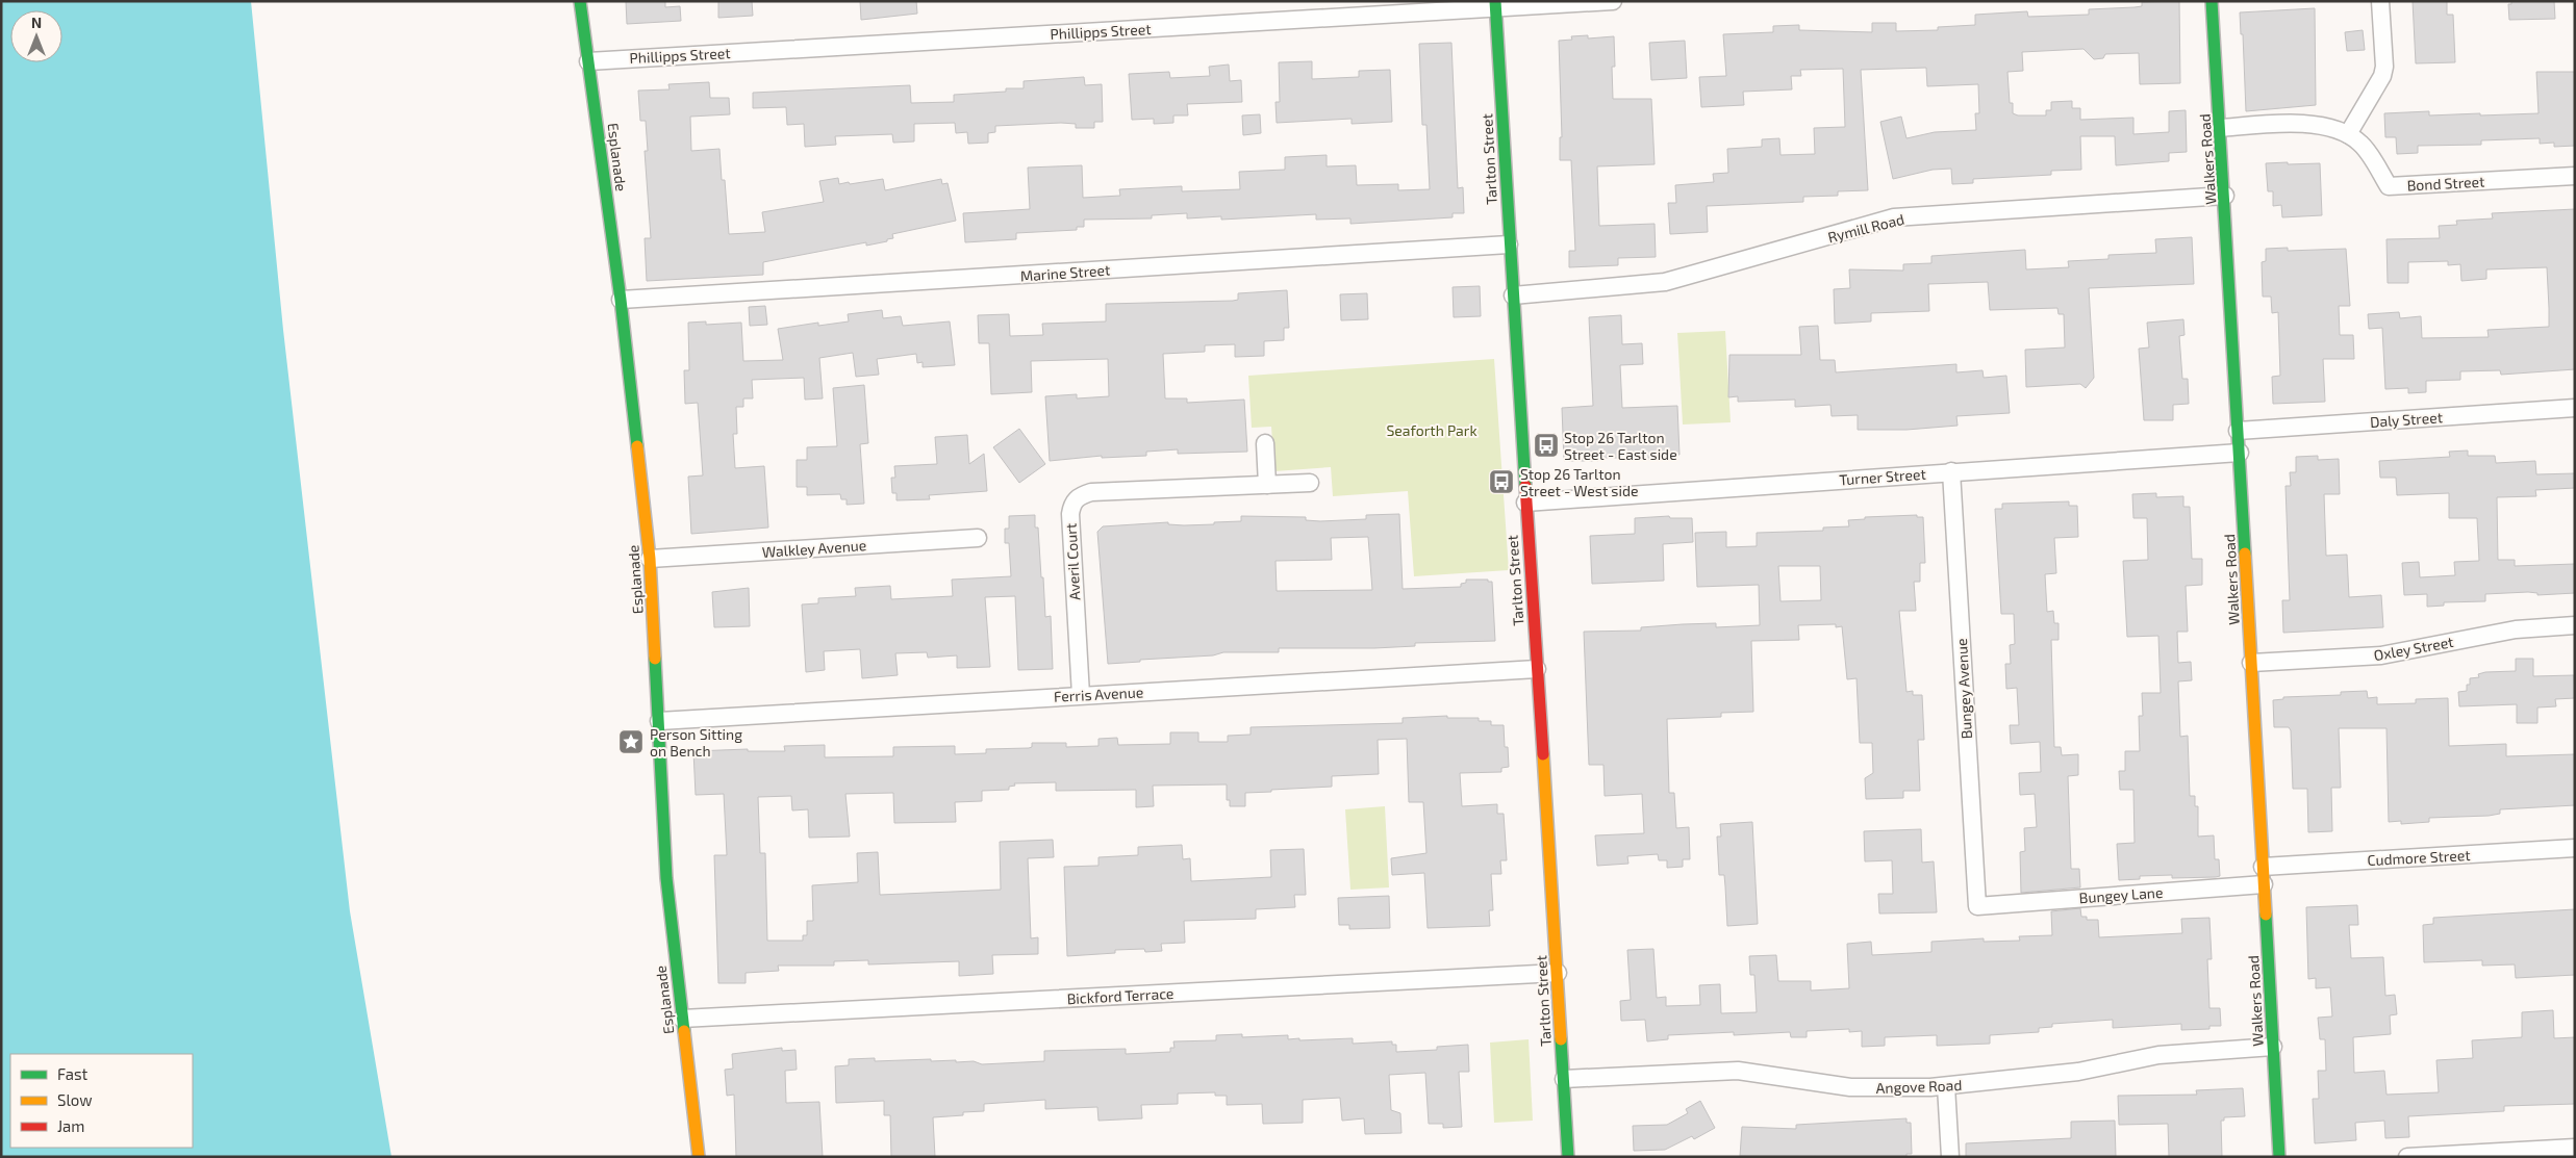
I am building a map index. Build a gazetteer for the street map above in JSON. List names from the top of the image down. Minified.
{"streets":{"street":["Phillipps Street","Esplanade","Tarlton Street","Walkers Road","Bond Street","Rymill Road","Marine Street","Daly Street","Turner Street","Walkley Avenue","Averil Court","Oxley Street","Bungey Avenue","Ferris Avenue","Cudmore Street","Bungey Lane","Bickford Terrace","Angove Road"]},"crossings":[["Phillipps Street","Esplanade"],["Phillipps Street","Tarlton Street"],["Esplanade","Marine Street"],["Esplanade","Walkley Avenue"],["Esplanade","Ferris Avenue"],["Esplanade","Bickford Terrace"],["Tarlton Street","Rymill Road"],["Tarlton Street","Marine Street"],["Tarlton Street","Turner Street"],["Tarlton Street","Ferris Avenue"],["Tarlton Street","Bickford Terrace"],["Tarlton Street","Angove Road"],["Walkers Road","Bond Street"],["Walkers Road","Rymill Road"],["Walkers Road","Daly Street"],["Walkers Road","Turner Street"],["Walkers Road","Oxley Street"],["Walkers Road","Cudmore Street"],["Walkers Road","Bungey Lane"],["Walkers Road","Angove Road"],["Turner Street","Bungey Avenue"],["Averil Court","Ferris Avenue"],["Bungey Avenue","Bungey Lane"]],"parks":["Seaforth Park"],"places":{"bus stop":["Stop 26 Tarlton Street - East side","Stop 26 Tarlton Street - West side"],"place":["Person Sitting on Bench"]},"legend":["Fast","Slow","Jam"],"north":"top"}
